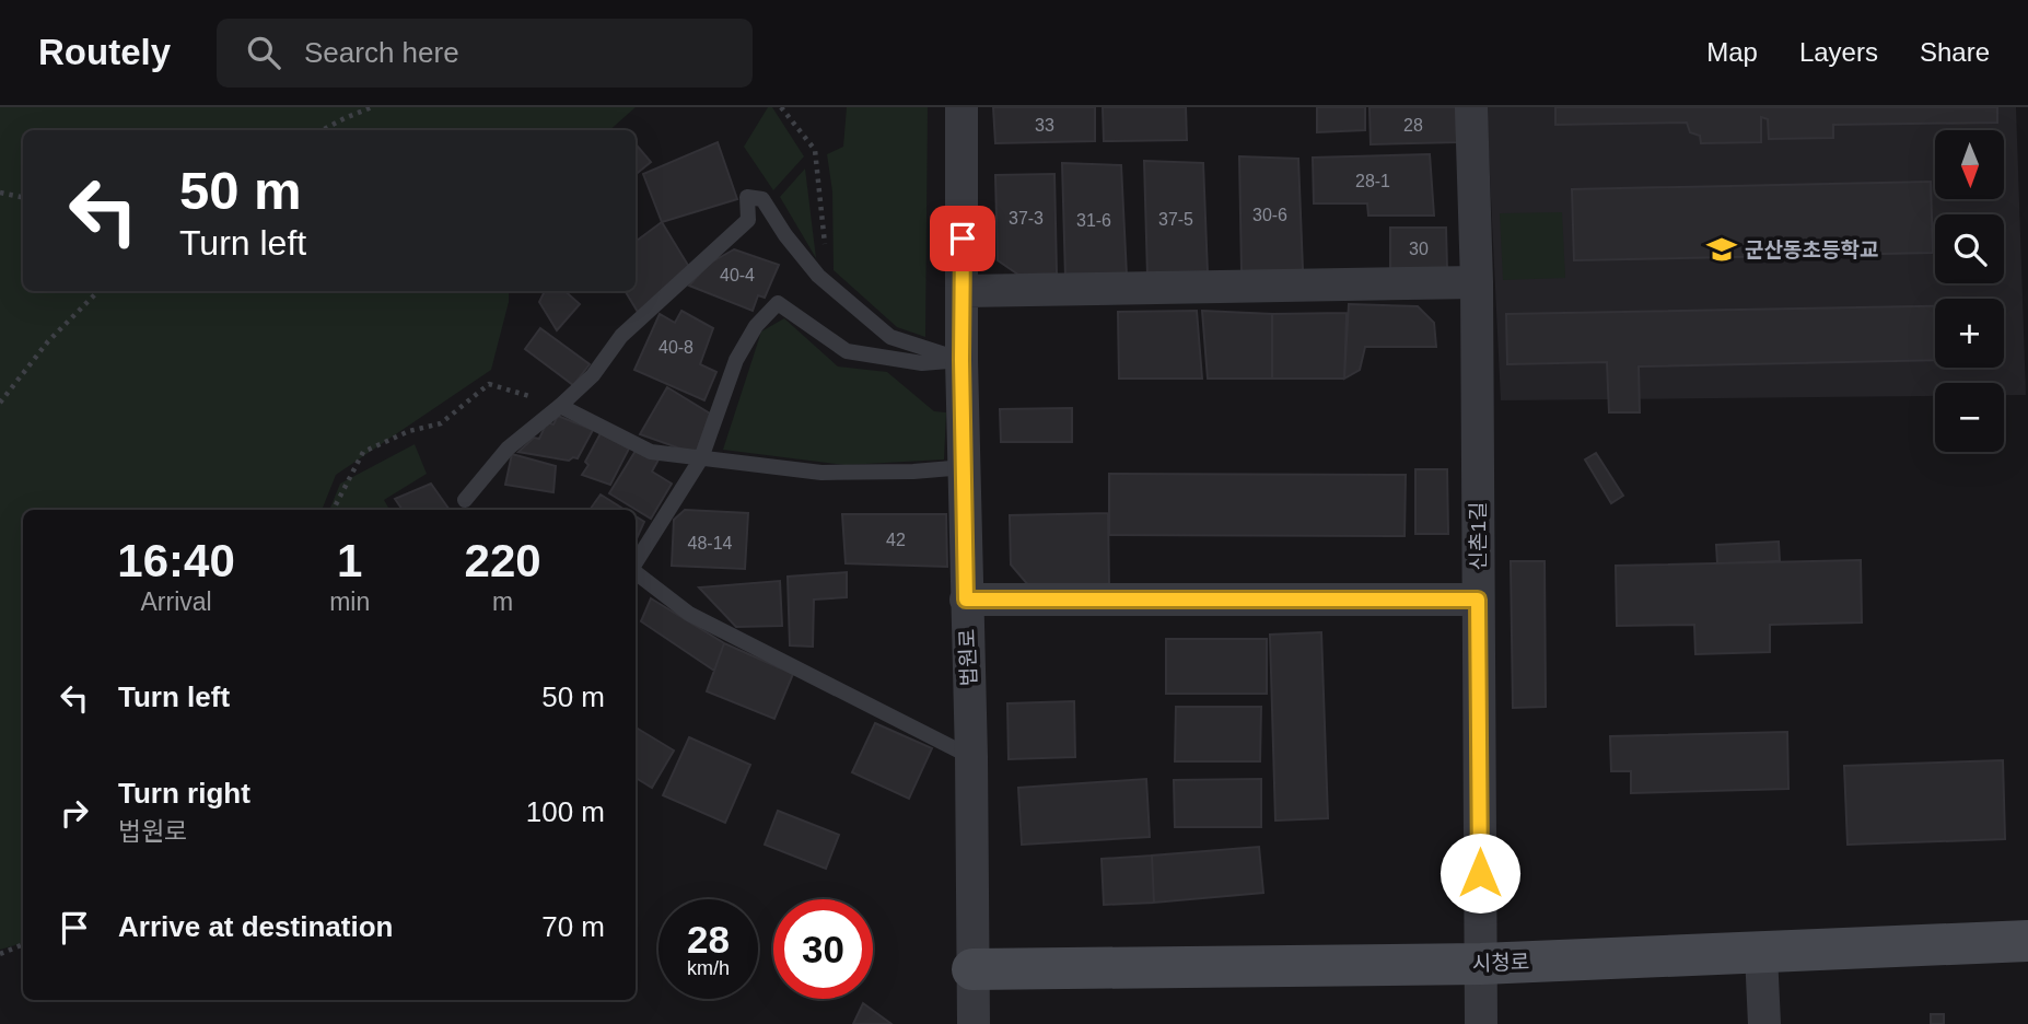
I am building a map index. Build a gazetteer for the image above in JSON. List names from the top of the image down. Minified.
{"streets":{"street":["신촌1길","법원로","시청로"]},"crossings":[["신촌1길","시청로"],["법원로","시청로"]],"places":{"school or university":["군산동초등학교"]},"house_numbers":["33","28","28-1","30-6","37-3","37-5","31-6","30","40-4","40-8","42","48-14"],"north":"bottom","page":{"header":"Routely","search":"Search here","nav":["Map","Layers","Share"],"map_buttons":["+","−"],"turn":["50 m","Turn left"],"eta":["16:40","Arrival","1","min","220","m"],"list":[{"name":"Turn left","value":"50 m"},{"name":"Turn right","note":"법원로","value":"100 m"},{"name":"Arrive at destination","value":"70 m"}],"speed":"28 km/h","limit":"30"}}
